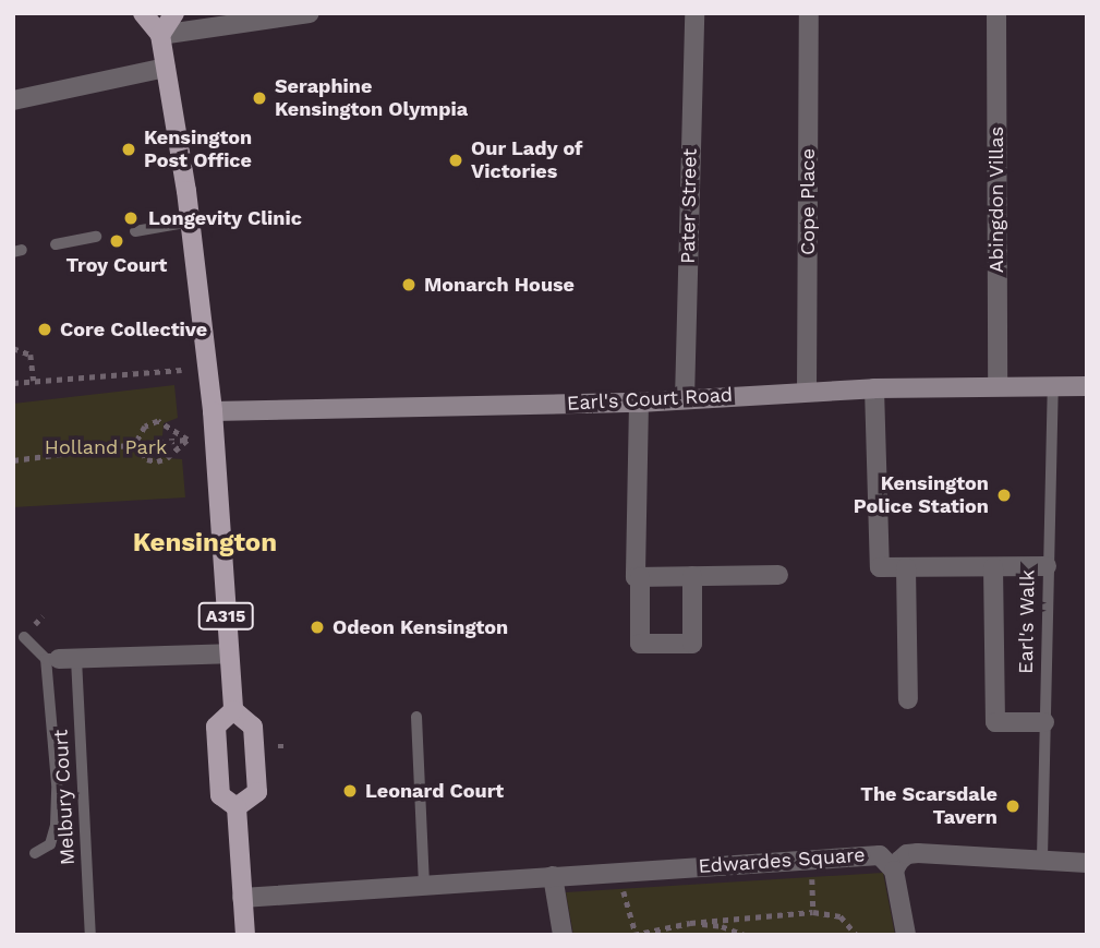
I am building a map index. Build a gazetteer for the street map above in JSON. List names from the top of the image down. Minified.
{"streets":{"main road":["Earl's Court Road","A315"],"street":["Abingdon Villas","Cope Place","Pater Street","Edwardes Square"],"lane":["Earl's Walk","Melbury Court"]},"crossings":[["Abingdon Villas","Earl's Court Road"],["Cope Place","Earl's Court Road"],["Pater Street","Earl's Court Road"],["Earl's Court Road","A315"],["Earl's Court Road","Earl's Walk"]],"districts":["Kensington"],"parks":["Holland Park"],"places":["Seraphine Kensington Olympia","Kensington Post Office","Our Lady of Victories","Longevity Clinic","Troy Court","Monarch House","Core Collective","Kensington Police Station","Odeon Kensington","Leonard Court","The Scarsdale Tavern"]}
